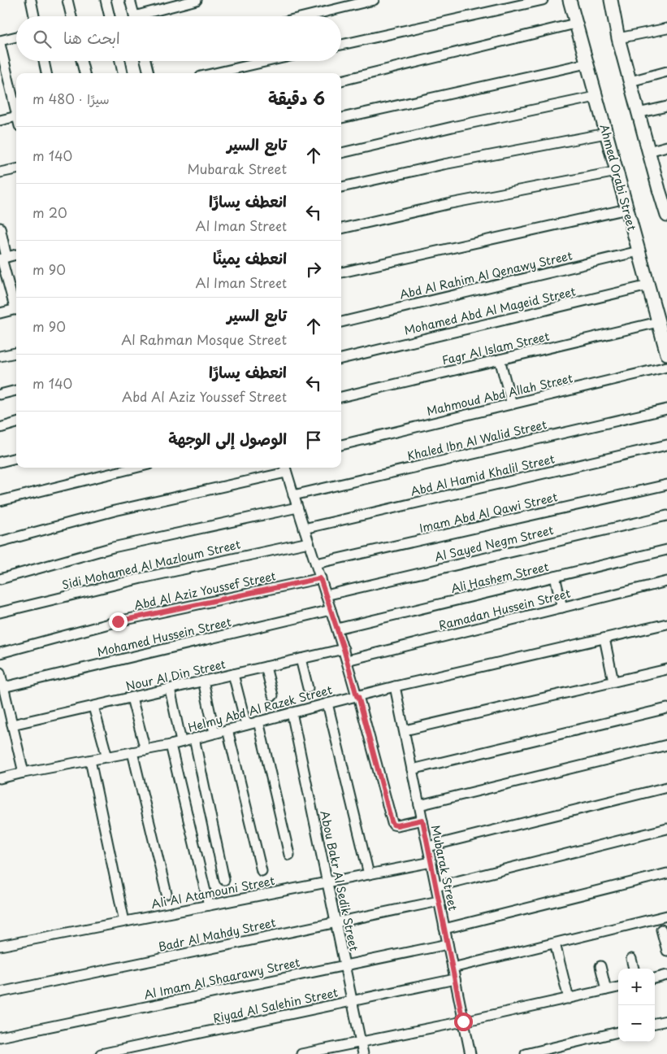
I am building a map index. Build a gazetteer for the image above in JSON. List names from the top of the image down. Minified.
{"streets":{"street":["Ahmed Orabi Street","Abd Al Rahim Al Qenawy Street","Mohamed Abd Al Mageid Street","Fagr Al Islam Street","Mahmoud Abd Allah Street","Khaled Ibn Al Walid Street","Abd Al Hamid Khalil Street","Imam Abd Al Qawi Street","Al Sayed Negm Street","Sidi Mohamed Al Mazloum Street","Ali Hashem Street","Abd Al Aziz Youssef Street","Ramadan Hussein Street","Mohamed Hussein Street","Nour Al Din Street","Helmy Abd Al Razek Street","Mubarak Street","Abou Bakr Al Sedik Street","Ali Al Atamouni Street","Badr Al Mahdy Street","Al Imam Al Shaarawy Street","Riyad Al Salehin Street"]},"crossings":[["Ahmed Orabi Street","Abd Al Rahim Al Qenawy Street"],["Ahmed Orabi Street","Mohamed Abd Al Mageid Street"],["Ahmed Orabi Street","Fagr Al Islam Street"],["Helmy Abd Al Razek Street","Mubarak Street"],["Helmy Abd Al Razek Street","Abou Bakr Al Sedik Street"],["Mubarak Street","Ali Al Atamouni Street"],["Mubarak Street","Badr Al Mahdy Street"],["Mubarak Street","Al Imam Al Shaarawy Street"],["Mubarak Street","Riyad Al Salehin Street"],["Abou Bakr Al Sedik Street","Ali Al Atamouni Street"],["Abou Bakr Al Sedik Street","Badr Al Mahdy Street"],["Abou Bakr Al Sedik Street","Al Imam Al Shaarawy Street"],["Abou Bakr Al Sedik Street","Riyad Al Salehin Street"]],"page":{"search":"ابحث هنا","heading":["6 دقيقة","سيرًا · 480 m"],"list":[["تابع السير","Mubarak Street","140 m"],["انعطف يسارًا","Al Iman Street","20 m"],["انعطف يمينًا","Al Iman Street","90 m"],["تابع السير","Al Rahman Mosque Street","90 m"],["انعطف يسارًا","Abd Al Aziz Youssef Street","140 m"],"الوصول إلى الوجهة"],"map_buttons":["+","−"]}}
